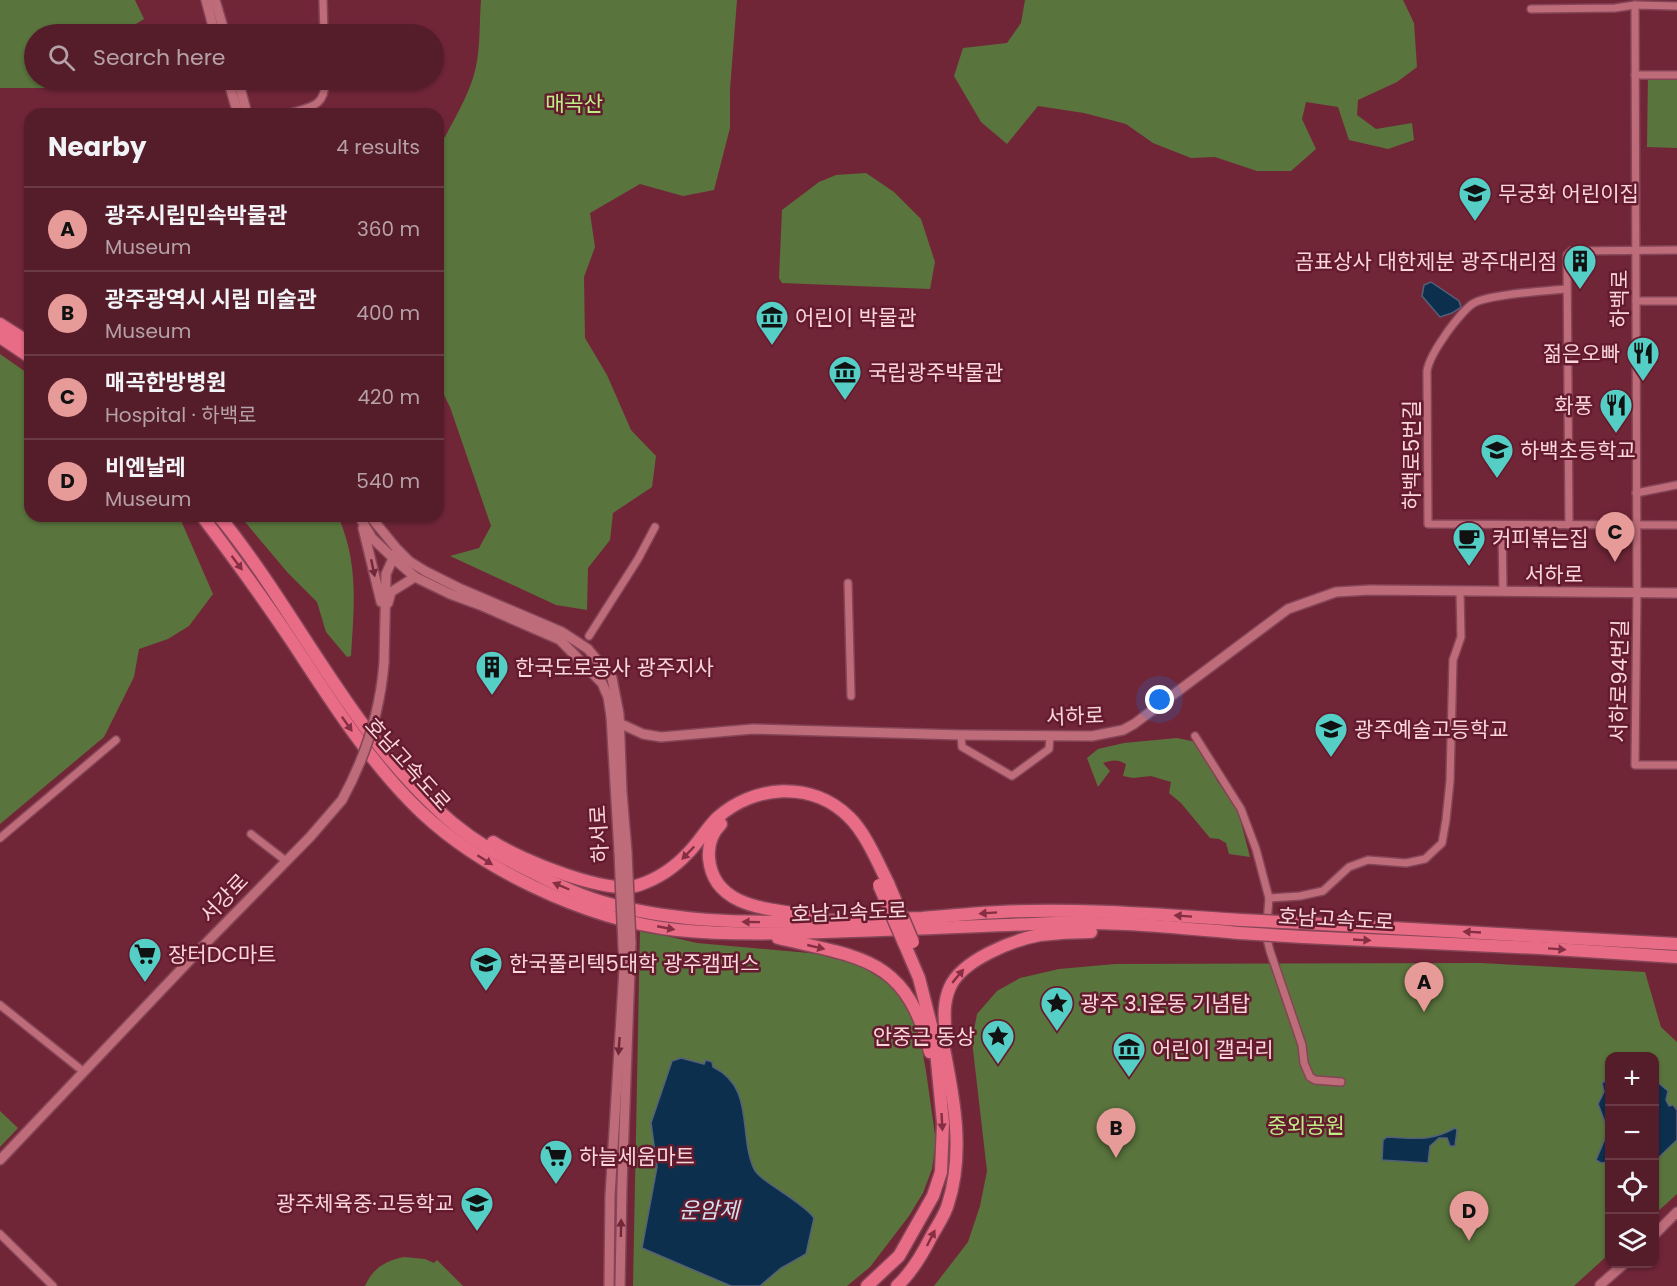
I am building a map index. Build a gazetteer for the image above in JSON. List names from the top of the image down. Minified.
{"streets":{"highway":["호남고속도로"],"main road":["서하로","하서로","서강로"],"street":["하백로","하백로5번길","서하로94번길"]},"crossings":[["하백로","하백로5번길"],["하백로","서하로"],["하백로","서하로94번길"],["하백로5번길","서하로"],["서하로","서하로94번길"],["서하로","하서로"],["하서로","서강로"]],"water":["운암제"],"parks":["매곡산","중외공원"],"places":{"school or university":["무궁화 어린이집","하백초등학교","광주예술고등학교","한국폴리텍5대학 광주캠퍼스","광주체육중·고등학교"],"building":["곰표상사 대한제분 광주대리점","한국도로공사 광주지사"],"museum":["어린이 박물관","국립광주박물관","어린이 갤러리"],"restaurant":["젊은오빠","화풍"],"cafe":["커피볶는집"],"supermarket":["장터DC마트","하늘세움마트"],"place":["광주 3.1운동 기념탑","안중근 동상"]},"page":{"search":"Search here","heading":["Nearby","4 results"],"list":[{"mark":"A","name":"광주시립민속박물관","note":"Museum","value":"360 m"},{"mark":"B","name":"광주광역시 시립 미술관","note":"Museum","value":"400 m"},{"mark":"C","name":"매곡한방병원","note":"Hospital · 하백로","value":"420 m"},{"mark":"D","name":"비엔날레","note":"Museum","value":"540 m"}],"pins":["C","A","B","D"],"map_buttons":["+","−"]}}
